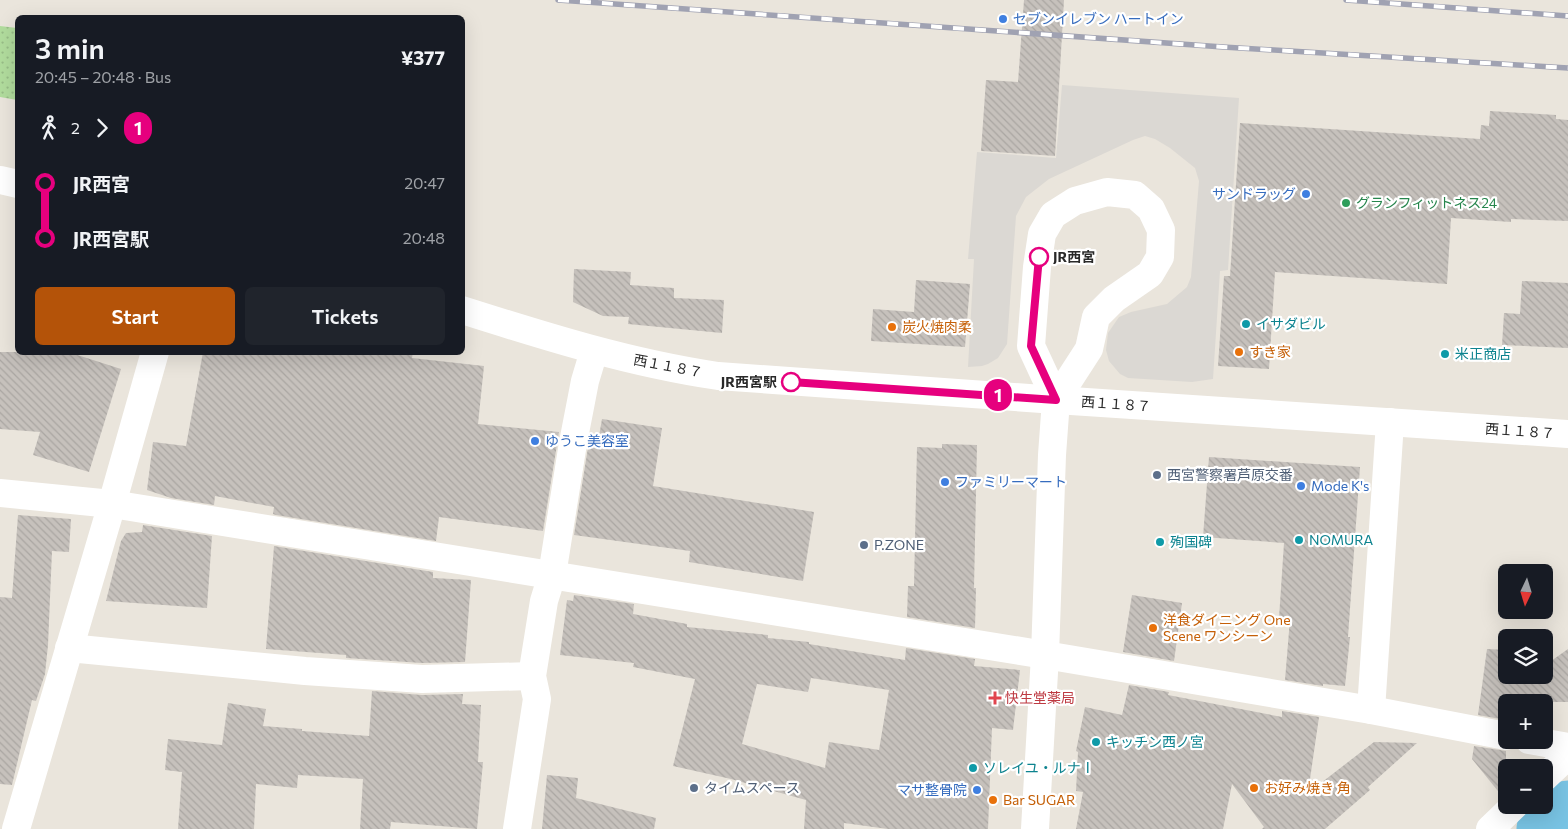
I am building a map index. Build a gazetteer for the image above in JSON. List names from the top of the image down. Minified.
{"streets":{"street":["西１１８７"]},"places":{"other":["セブンイレブン ハートイン","サンドラッグ","グランフィットネス24","JR西宮","イサダビル","炭火焼肉柔","すき家","米正商店","JR西宮駅","ゆうこ美容室","西宮警察署芦原交番","ファミリーマート","Mode K's","NOMURA","殉国碑","P.ZONE","洋食ダイニング One Scene ワンシーン","キッチン西ノ宮","ソレイユ・ルナⅠ","タイムスペース","お好み焼き 角","マサ整骨院","Bar SUGAR"],"health":["快生堂薬局"]},"lines":["bus line 1"],"north":"bottom","page":{"on_map":"1","heading":["3 min","20:45 – 20:48 · Bus","¥377"],"legs":["2","1"],"list":[{"name":"JR西宮","value":"20:47"},{"name":"JR西宮駅","value":"20:48"}],"buttons":["Start","Tickets"],"map_buttons":["+","−"]}}
